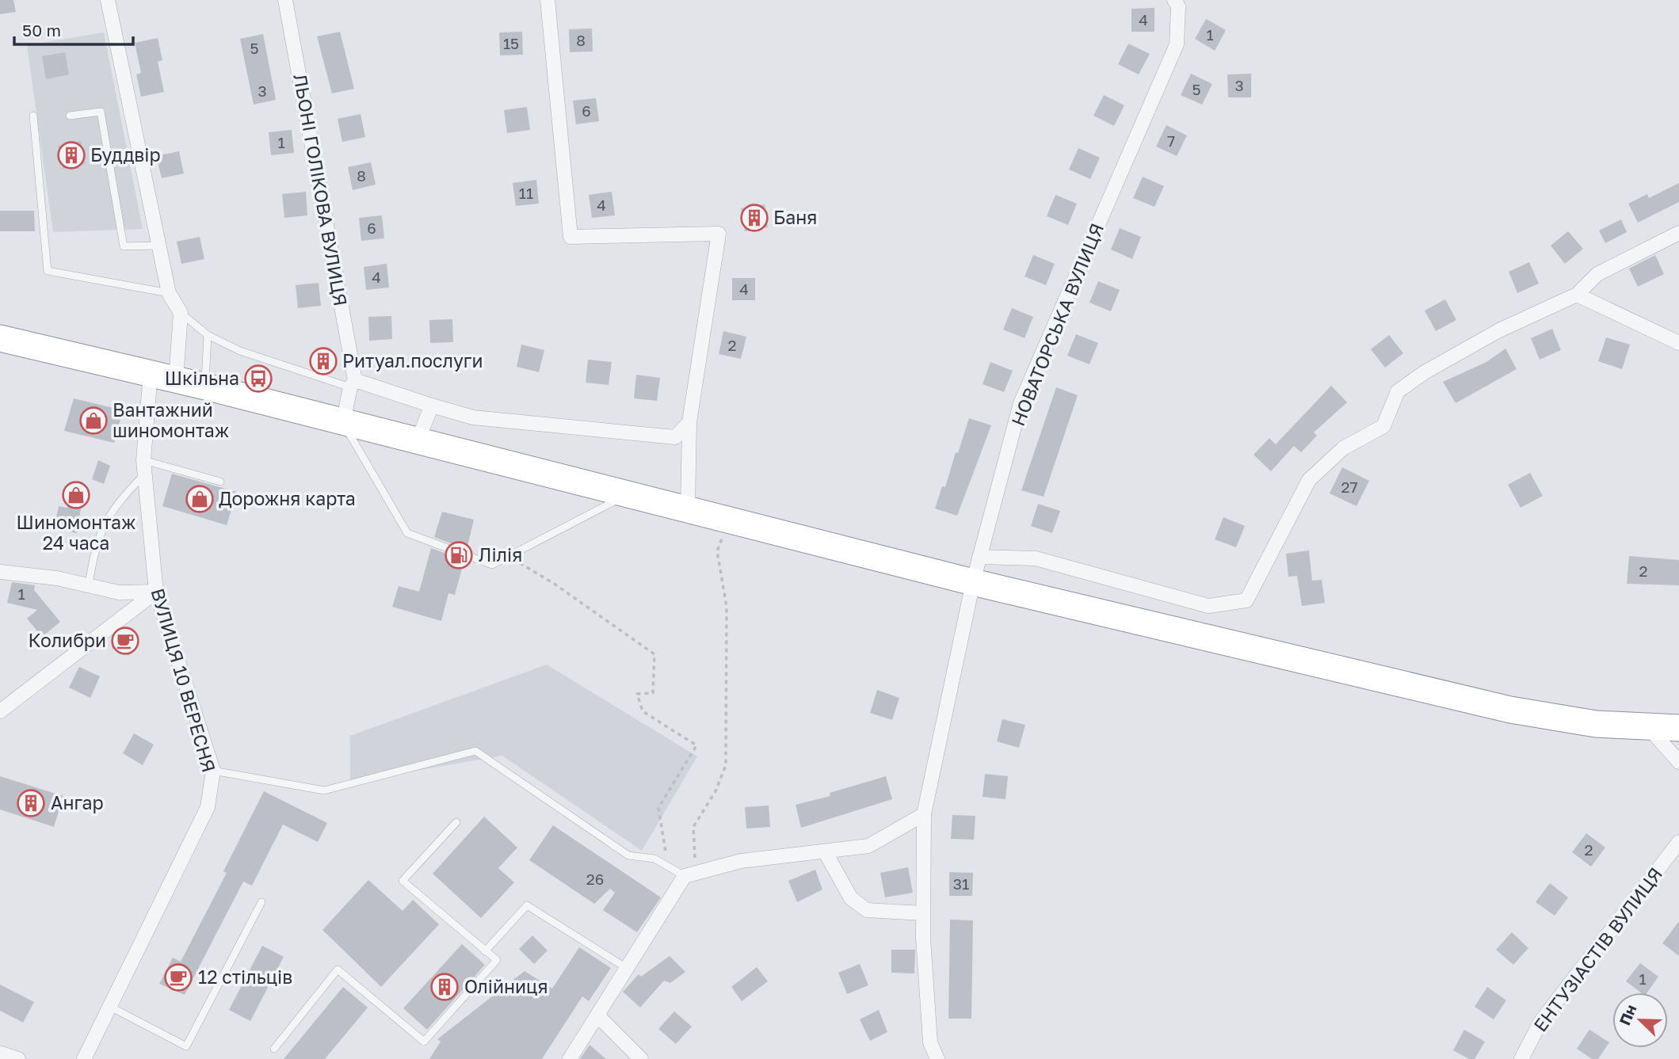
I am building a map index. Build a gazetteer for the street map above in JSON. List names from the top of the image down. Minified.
{"streets":{"street":["ЛЬОНІ ГОЛІКОВА ВУЛИЦЯ","НОВАТОРСЬКА ВУЛИЦЯ","ВУЛИЦЯ 10 ВЕРЕСНЯ","ЕНТУЗІАСТІВ ВУЛИЦЯ"]},"places":{"building":["Буддвір","Баня","Ритуал.послуги","Ангар","Олійниця"],"bus stop":["Шкільна"],"shop":["Вантажний шиномонтаж","Шиномонтаж 24 часа","Дорожня карта"],"fuel station":["Лілія"],"cafe":["Колибри","12 стільців"]},"house_numbers":["4","1","8","15","5","3","5","3","6","7","1","8","11","4","6","4","4","2","27","2","1","2","26","31","1"],"scale_bar":"50 m","north":"top left"}
